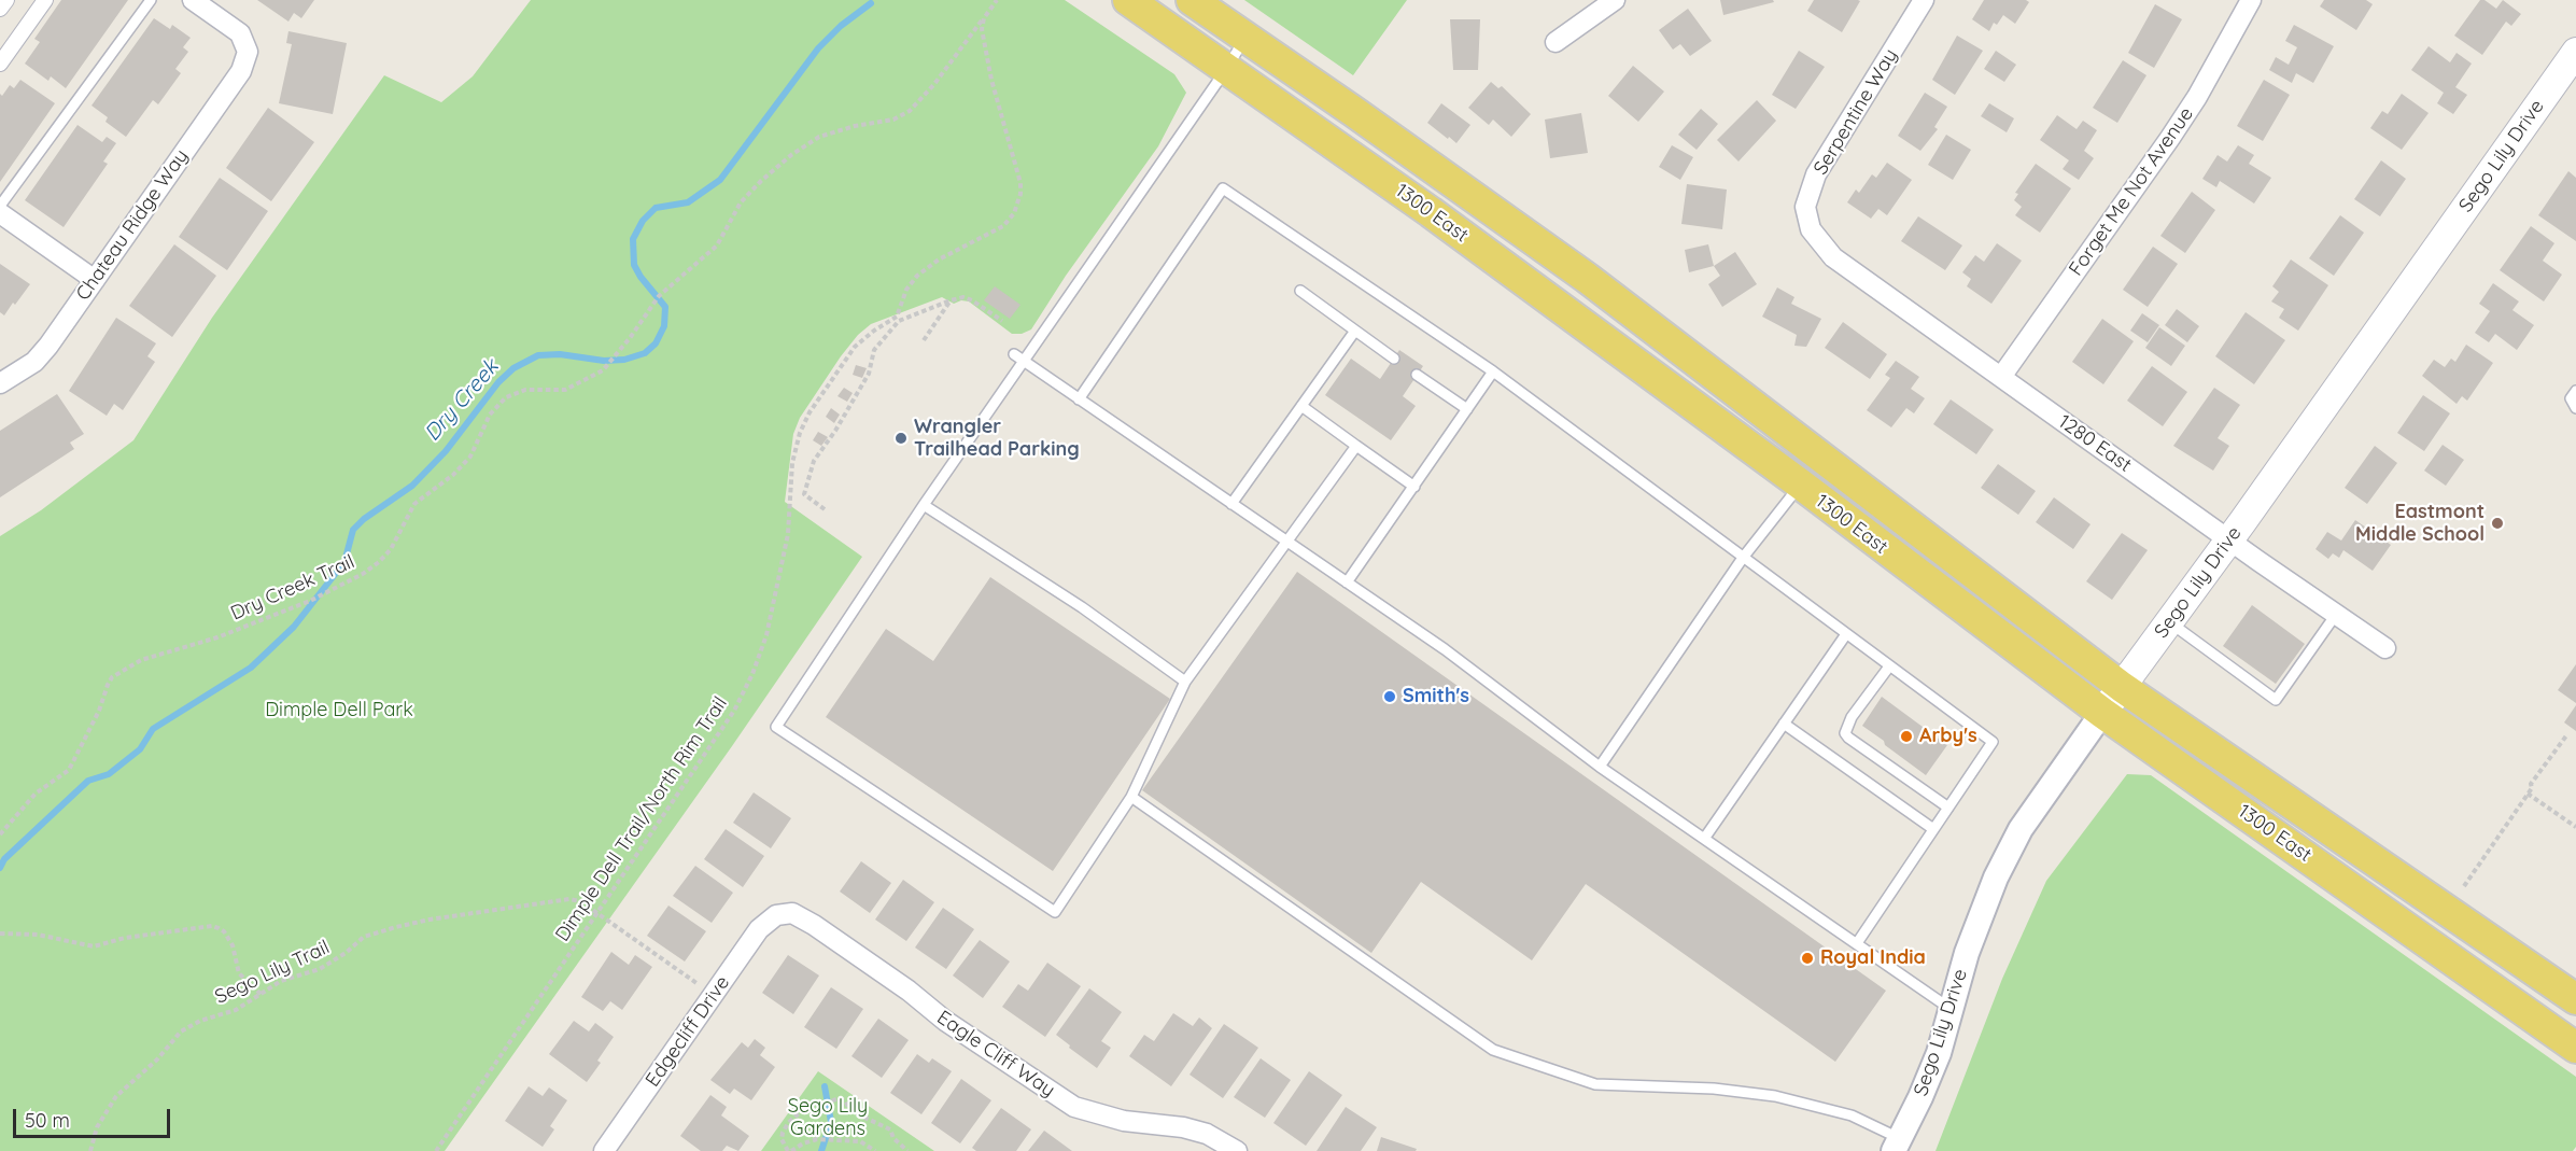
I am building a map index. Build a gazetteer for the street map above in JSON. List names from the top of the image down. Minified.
{"streets":{"main road":["Sego Lily Drive","1300 East"],"street":["Serpentine Way","Forget Me Not Avenue","Chateau Ridge Way","1280 East","Edgecliff Drive","Eagle Cliff Way"],"path":["Dry Creek Trail","Dimple Dell Trail/North Rim Trail","Sego Lily Trail"]},"crossings":[["Serpentine Way","1280 East"],["Sego Lily Drive","1300 East"],["Sego Lily Drive","1280 East"],["Forget Me Not Avenue","1280 East"],["Dimple Dell Trail/North Rim Trail","Sego Lily Trail"],["Sego Lily Trail","Edgecliff Drive"],["Edgecliff Drive","Eagle Cliff Way"]],"water":["Dry Creek"],"parks":["Dimple Dell Park","Sego Lily Gardens"],"places":["Wrangler Trailhead Parking","Eastmont Middle School","Smith's","Arby's","Royal India"],"scale_bar":"50 m"}
